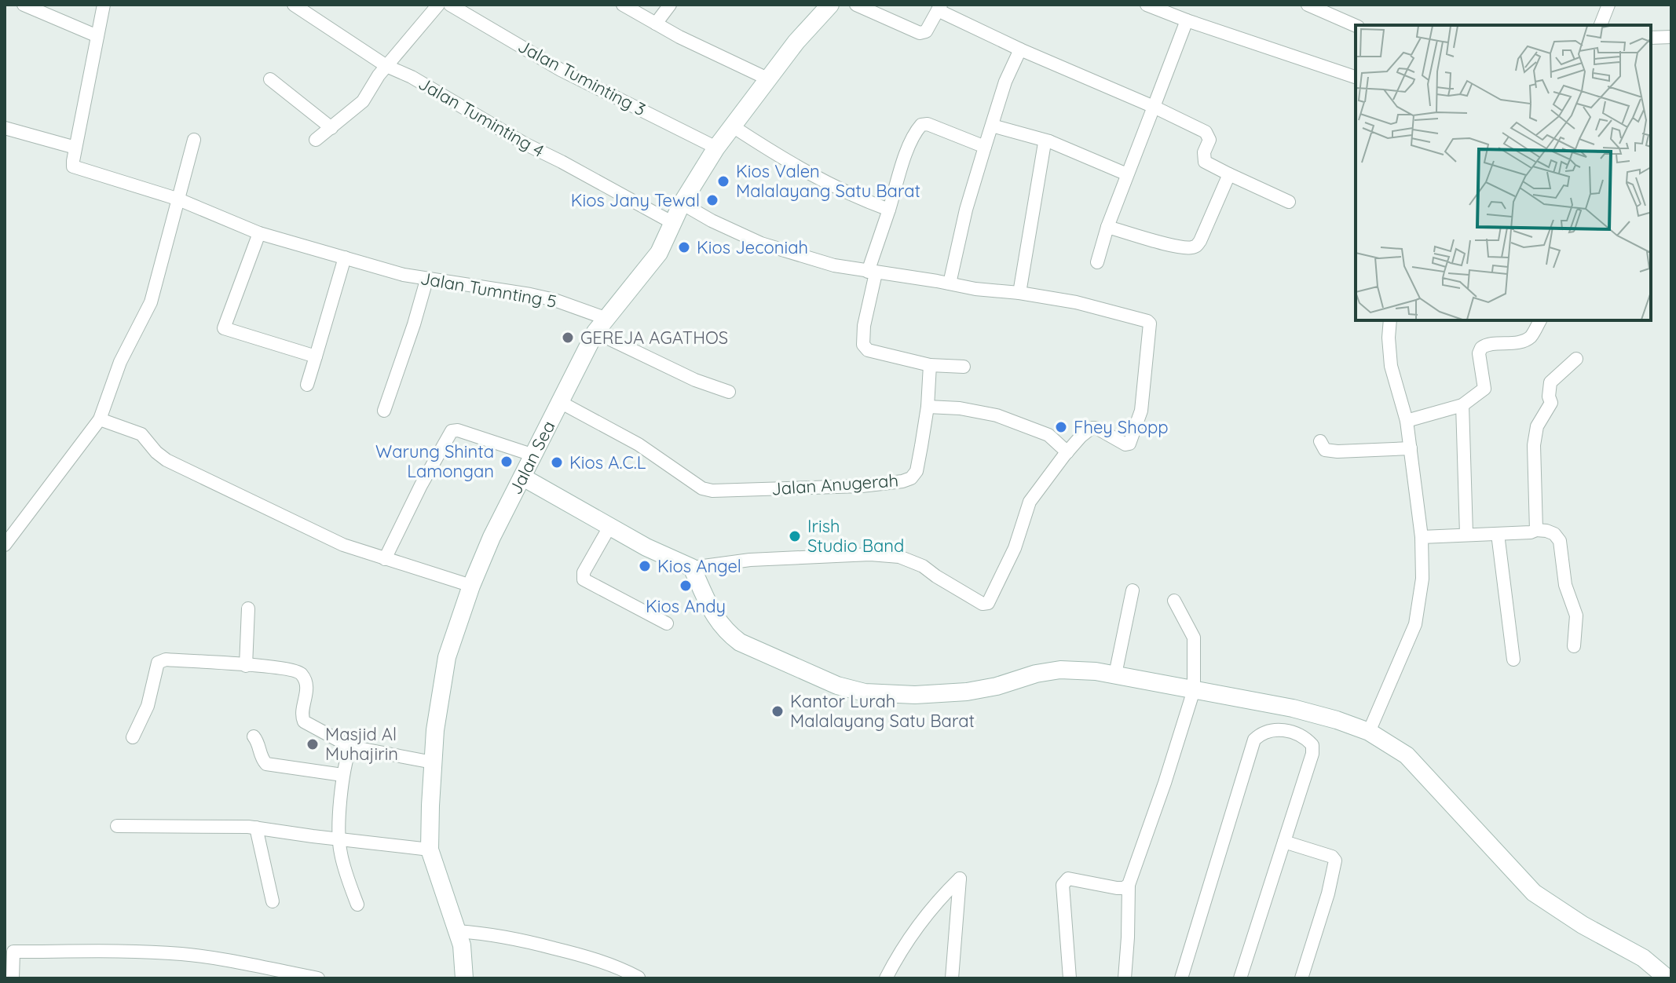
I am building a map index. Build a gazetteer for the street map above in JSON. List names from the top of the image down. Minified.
{"streets":{"street":["Jalan Tuminting 3","Jalan Tuminting 4","Jalan Tumnting 5","Jalan Sea","Jalan Anugerah"]},"crossings":[["Jalan Tuminting 3","Jalan Sea"],["Jalan Tuminting 4","Jalan Sea"],["Jalan Tumnting 5","Jalan Sea"],["Jalan Sea","Jalan Anugerah"]],"places":["Kios Valen Malalayang Satu Barat","Kios Jany Tewal","Kios Jeconiah","GEREJA AGATHOS","Fhey Shopp","Warung Shinta Lamongan","Kios A.C.L","Irish Studio Band","Kios Angel","Kios Andy","Kantor Lurah Malalayang Satu Barat","Masjid Al Muhajirin"]}
